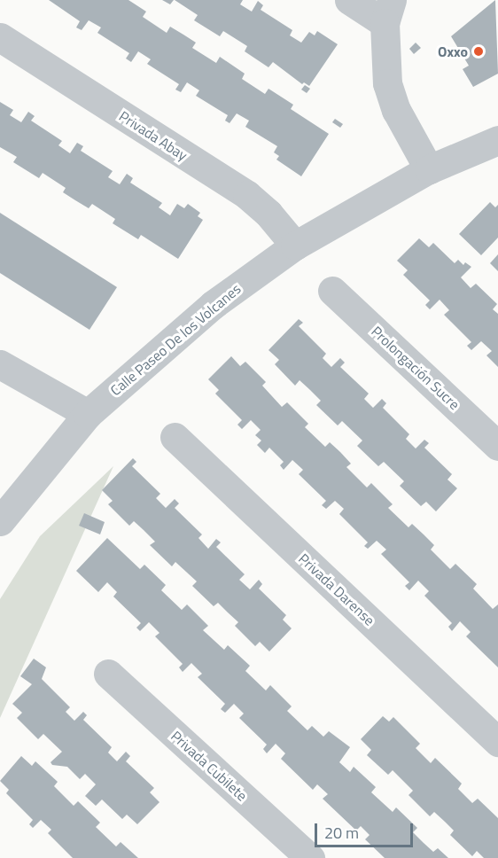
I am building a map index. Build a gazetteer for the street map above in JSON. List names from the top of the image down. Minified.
{"streets":{"street":["Privada Abay","Calle Paseo De los Volcanes","Prolongación Sucre","Privada Darense","Privada Cubilete"]},"crossings":[["Privada Abay","Calle Paseo De los Volcanes"]],"places":["Oxxo"],"scale_bar":"20 m"}
